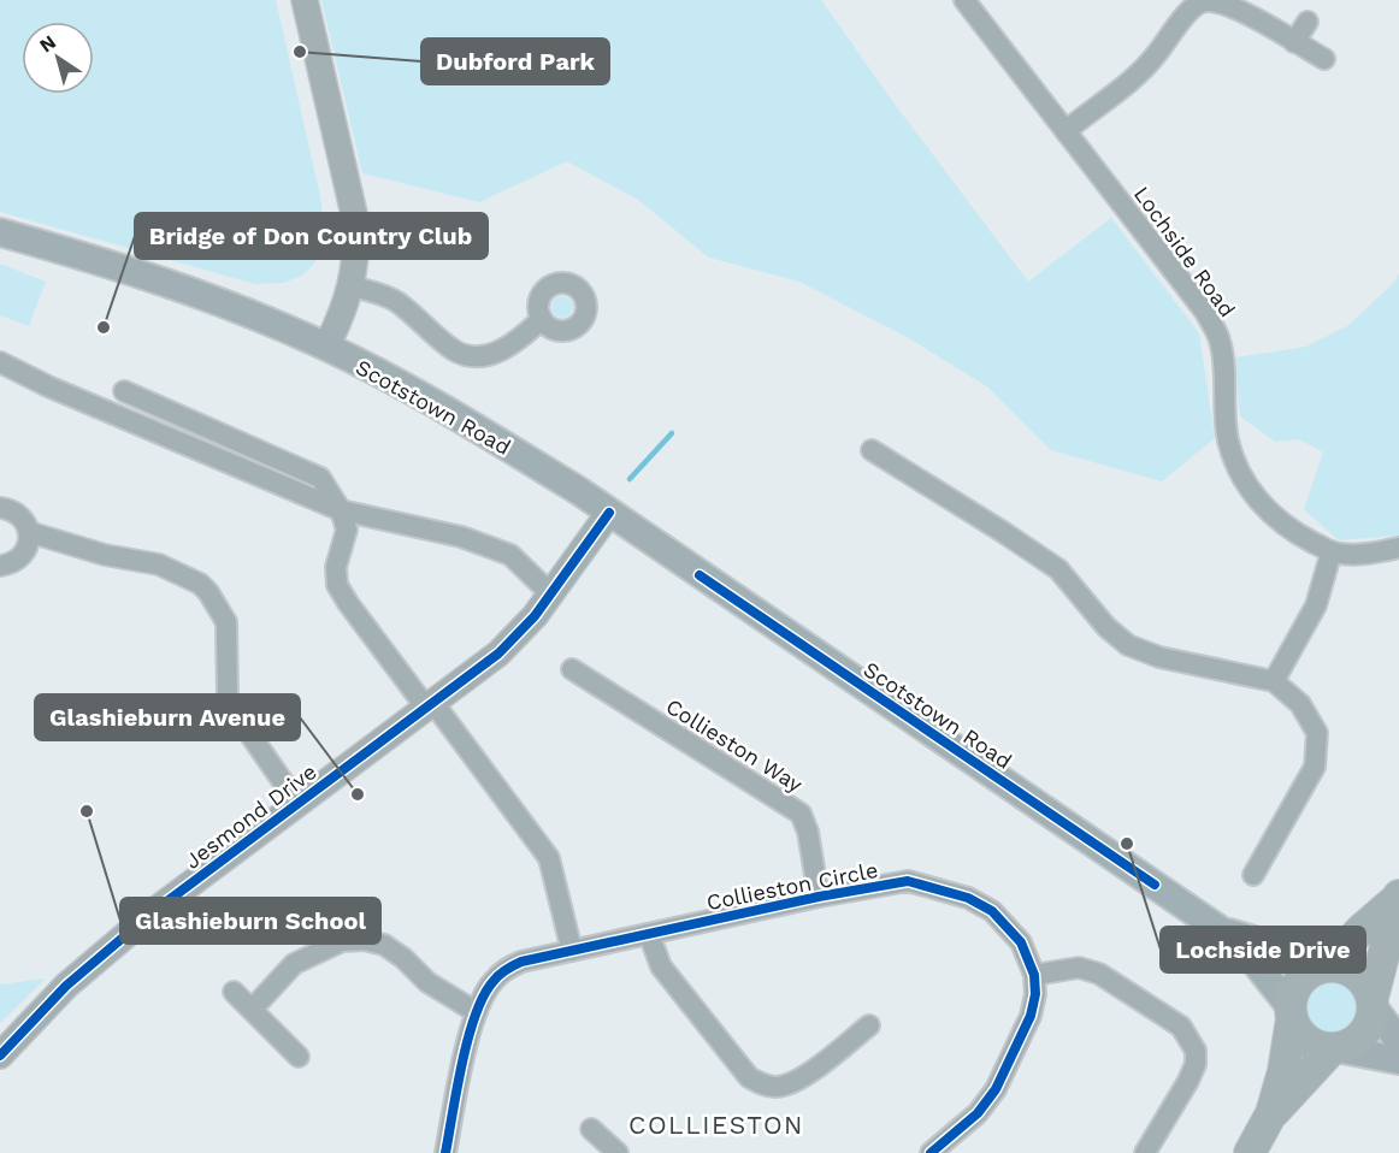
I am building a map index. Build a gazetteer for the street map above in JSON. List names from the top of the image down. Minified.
{"streets":{"main road":["Scotstown Road"],"street":["Lochside Road","Collieston Way","Jesmond Drive","Collieston Circle"]},"crossings":[["Scotstown Road","Jesmond Drive"],["Collieston Way","Collieston Circle"]],"districts":["COLLIESTON"],"places":["Dubford Park","Bridge of Don Country Club","Glashieburn Avenue","Glashieburn School","Lochside Drive"],"north":"top left"}
